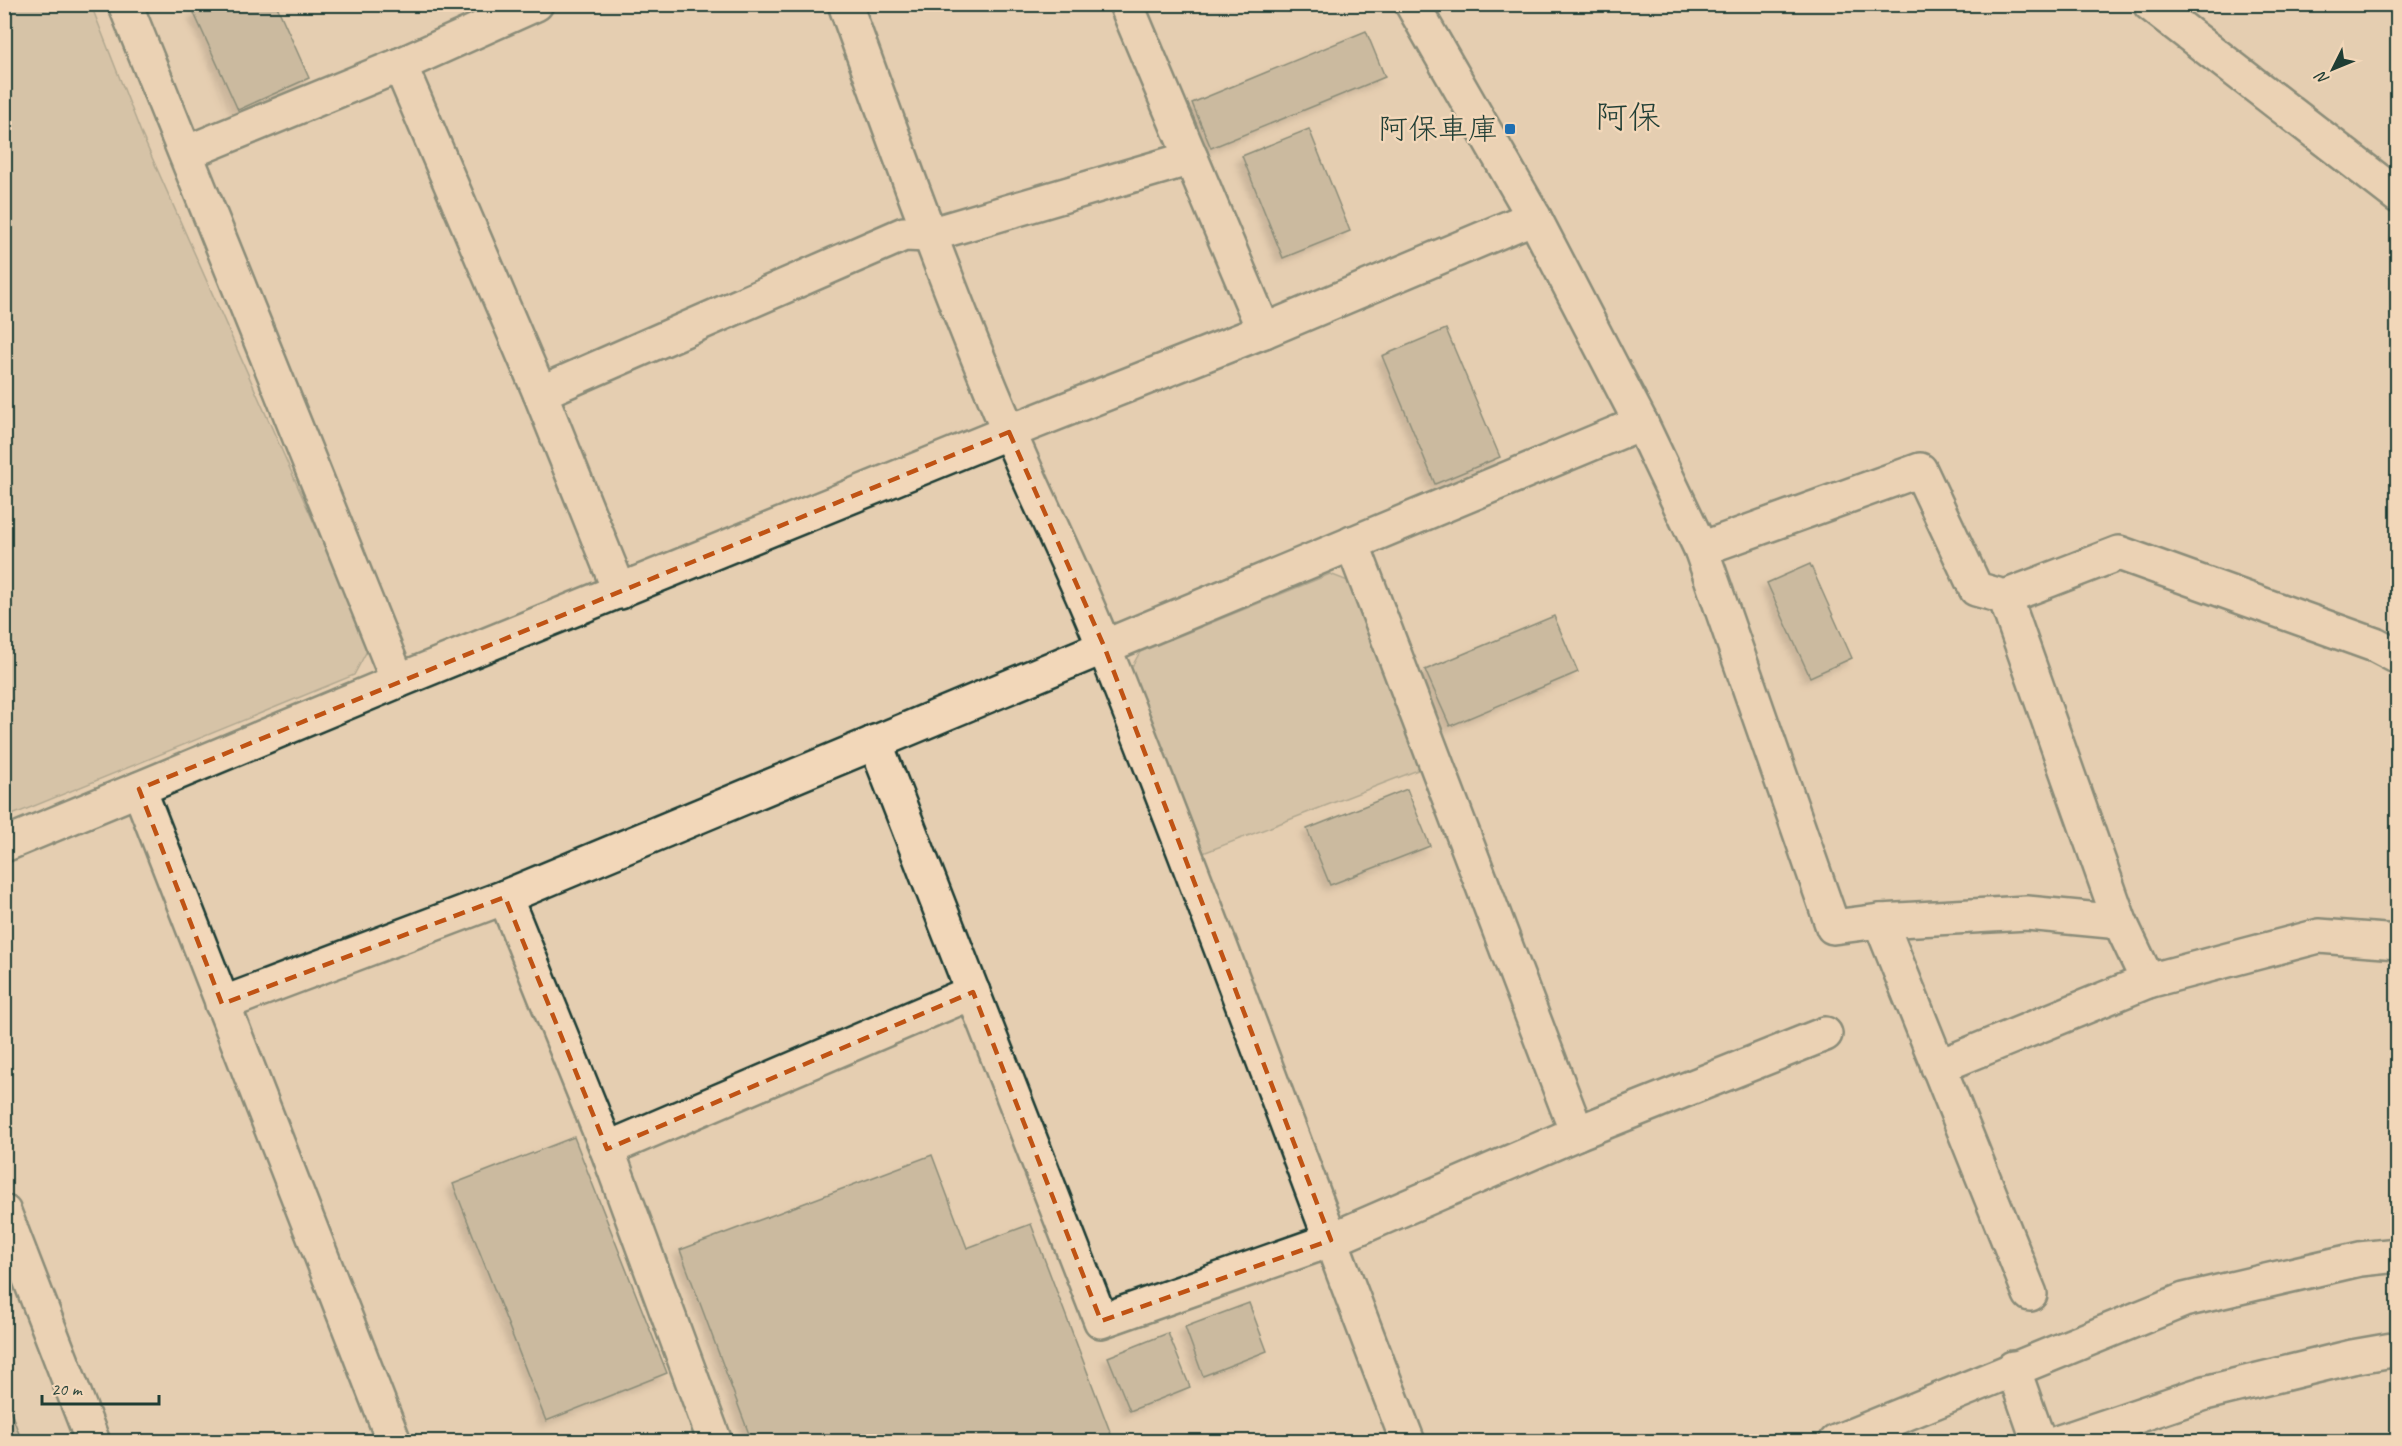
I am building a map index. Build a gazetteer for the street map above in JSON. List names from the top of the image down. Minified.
{"districts":["阿保"],"places":{"transit":["阿保車庫"]},"scale_bar":"20 m","north":"bottom left"}
